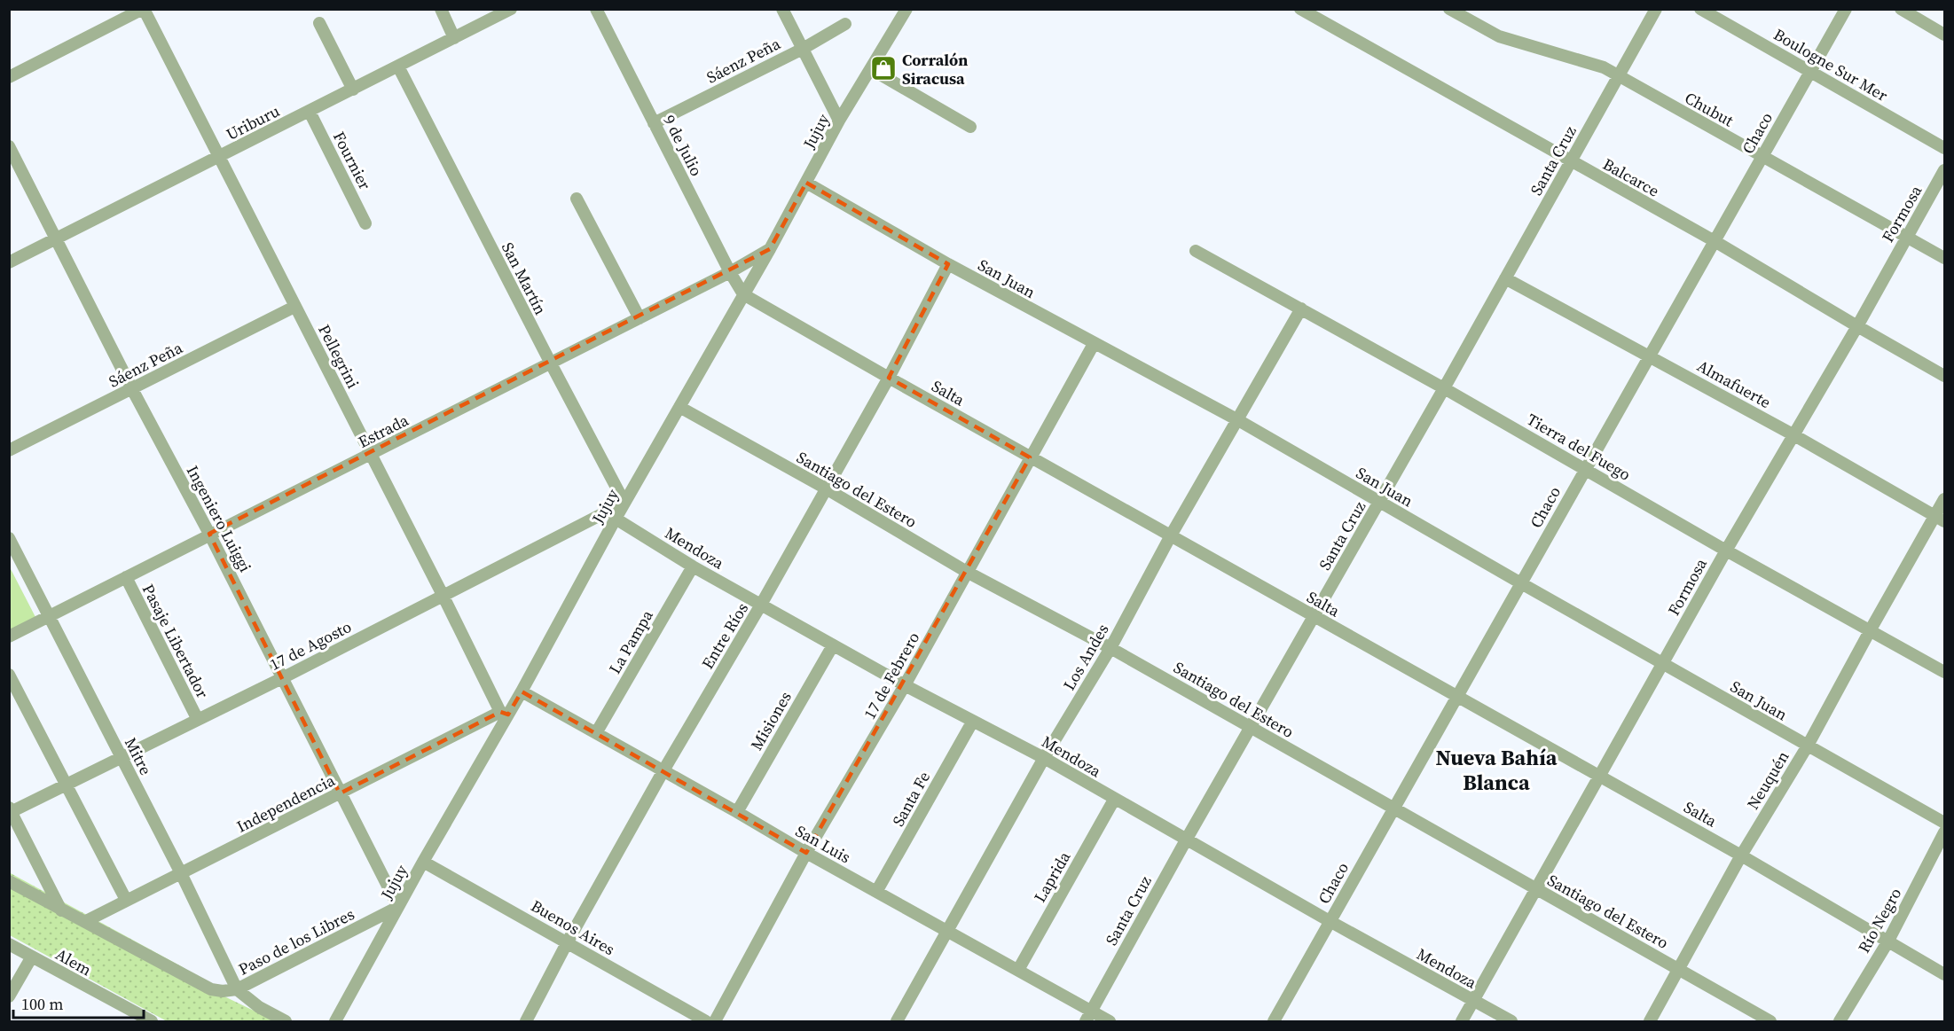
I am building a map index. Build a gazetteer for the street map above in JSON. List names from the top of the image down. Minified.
{"streets":{"street":["Sáenz Peña","Boulogne Sur Mer","Chubut","Uriburu","Jujuy","Chaco","9 de Julio","Fournier","Santa Cruz","Balcarce","Formosa","San Martín","San Juan","Pellegrini","Almafuerte","Salta","Estrada","Tierra del Fuego","Santiago del Estero","Ingeniero Luiggi","Mendoza","Entre Ríos","Pasaje Libertador","La Pampa","17 de Agosto","Los Andes","17 de Febrero","Misiones","Mitre","Neuquén","Santa Fe","Independencia","San Luis","Laprida","Río Negro","Buenos Aires","Paso de los Libres","Alem"]},"crossings":[["Sáenz Peña","9 de Julio"],["Sáenz Peña","Pellegrini"],["Sáenz Peña","Ingeniero Luiggi"],["Boulogne Sur Mer","Chaco"],["Chubut","Chaco"],["Chubut","Santa Cruz"],["Chubut","Formosa"],["Uriburu","Fournier"],["Uriburu","San Martín"],["Uriburu","Pellegrini"],["Uriburu","Ingeniero Luiggi"],["Jujuy","9 de Julio"],["Jujuy","San Martín"],["Jujuy","San Juan"],["Jujuy","Pellegrini"],["Jujuy","Salta"],["Jujuy","Estrada"],["Jujuy","Santiago del Estero"],["Jujuy","Ingeniero Luiggi"],["Jujuy","Mendoza"],["Jujuy","17 de Agosto"],["Jujuy","Independencia"],["Jujuy","San Luis"],["Jujuy","Buenos Aires"],["Jujuy","Paso de los Libres"],["Chaco","Balcarce"],["Chaco","San Juan"],["Chaco","Almafuerte"],["Chaco","Salta"],["Chaco","Tierra del Fuego"],["Chaco","Santiago del Estero"],["Chaco","Mendoza"],["9 de Julio","Salta"],["9 de Julio","Estrada"],["Santa Cruz","Balcarce"],["Santa Cruz","San Juan"],["Santa Cruz","Almafuerte"],["Santa Cruz","Salta"],["Santa Cruz","Tierra del Fuego"],["Santa Cruz","Santiago del Estero"],["Santa Cruz","Mendoza"],["Santa Cruz","San Luis"],["Balcarce","Formosa"],["Formosa","San Juan"],["Formosa","Almafuerte"],["Formosa","Salta"],["Formosa","Tierra del Fuego"],["Formosa","Santiago del Estero"],["Formosa","Mendoza"],["San Martín","Estrada"],["San Martín","17 de Agosto"],["San Juan","Entre Ríos"],["San Juan","Los Andes"],["San Juan","17 de Febrero"],["San Juan","Neuquén"],["Pellegrini","Estrada"],["Pellegrini","17 de Agosto"],["Pellegrini","Independencia"],["Almafuerte","Neuquén"],["Salta","Entre Ríos"],["Salta","Los Andes"],["Salta","17 de Febrero"],["Salta","Neuquén"],["Salta","Río Negro"],["Estrada","Ingeniero Luiggi"],["Estrada","Pasaje Libertador"],["Estrada","Mitre"],["Tierra del Fuego","Los Andes"],["Tierra del Fuego","Neuquén"],["Santiago del Estero","Entre Ríos"],["Santiago del Estero","Los Andes"],["Santiago del Estero","17 de Febrero"],["Santiago del Estero","Neuquén"],["Ingeniero Luiggi","17 de Agosto"],["Ingeniero Luiggi","Independencia"],["Ingeniero Luiggi","Paso de los Libres"],["Mendoza","Entre Ríos"],["Mendoza","La Pampa"],["Mendoza","Los Andes"],["Mendoza","17 de Febrero"],["Mendoza","Misiones"],["Mendoza","Santa Fe"],["Mendoza","Laprida"],["Entre Ríos","San Luis"],["Entre Ríos","Buenos Aires"],["Pasaje Libertador","17 de Agosto"],["La Pampa","San Luis"],["17 de Agosto","Mitre"],["Los Andes","San Luis"],["17 de Febrero","San Luis"],["Misiones","San Luis"],["Mitre","Independencia"],["Mitre","Paso de los Libres"],["Santa Fe","San Luis"],["San Luis","Laprida"]],"districts":["Nueva Bahía Blanca"],"places":{"shop":["Corralón Siracusa"]},"scale_bar":"100 m"}
